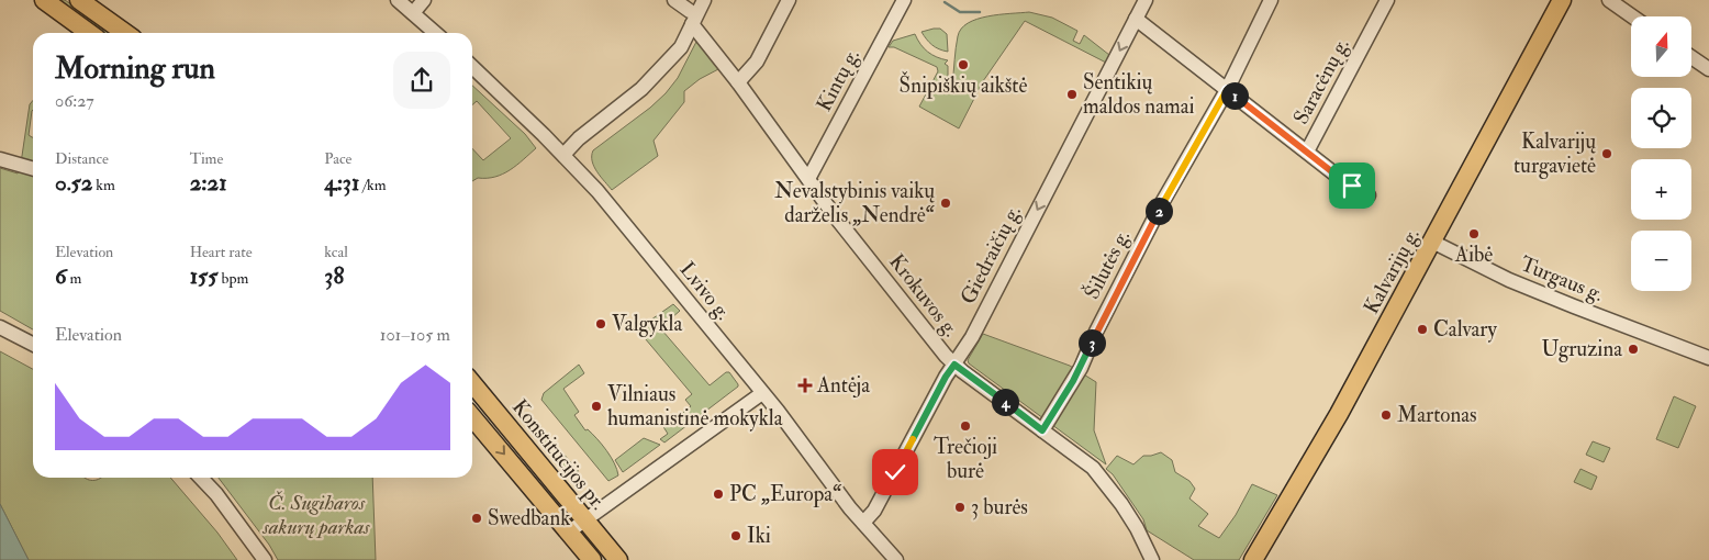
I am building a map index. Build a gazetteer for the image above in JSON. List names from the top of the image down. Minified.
{"streets":{"main road":["Kalvarijų g.","Konstitucijos pr."],"street":["Kintų g.","Saracėnų g.","Giedraičių g.","Šilutės g.","Turgaus g.","Lvivo g.","Krokuvos g."]},"crossings":[["Kintų g.","Krokuvos g."],["Giedraičių g.","Lvivo g."],["Giedraičių g.","Krokuvos g."],["Šilutės g.","Krokuvos g."],["Kalvarijų g.","Turgaus g."]],"one_way":["Giedraičių g."],"parks":["Č. Sugiharos sakurų parkas"],"places":{"other":["Šnipiškių aikštė","Sentikių maldos namai","Kalvarijų turgavietė","Nevalstybinis vaikų darželis „Nendrė“","Aibė","Valgykla","Calvary","Ugruzina","Vilniaus humanistinė mokykla","Martonas","Trečioji burė","PC „Europa“","3 burės","Swedbank","Iki"],"health":["Antėja"]},"north":"top","page":{"map_buttons":["+","−"],"heading":["Morning run","06:27"],"pins":["1","2","3","4"],"stats":[["Distance","0.52 km"],["Time","2:21"],["Pace","4:31 /km"],["Elevation","6 m"],["Heart rate","155 bpm"],["kcal","38"]],"chart":["Elevation","101–105 m"]}}
